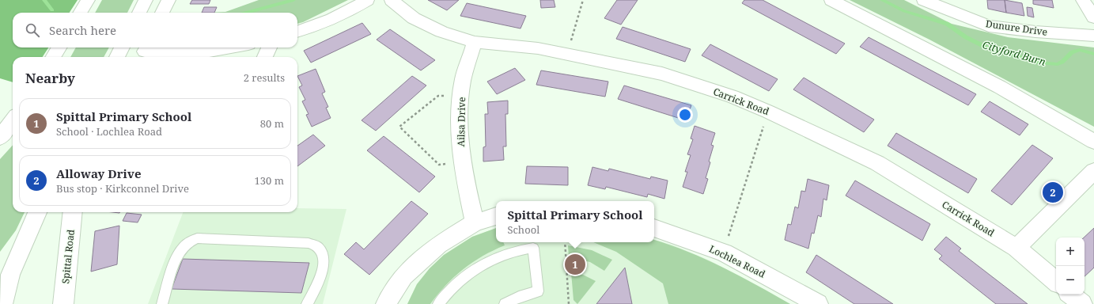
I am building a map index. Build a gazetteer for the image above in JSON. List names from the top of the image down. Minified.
{"streets":{"street":["Dunure Drive","Carrick Road","Ailsa Drive","Spittal Road","Lochlea Road"]},"crossings":[["Carrick Road","Ailsa Drive"]],"water":["Cityford Burn"],"page":{"search":"Search here","heading":["Nearby","2 results"],"list":[{"mark":"1","name":"Spittal Primary School","note":"School · Lochlea Road","value":"80 m"},{"mark":"2","name":"Alloway Drive","note":"Bus stop · Kirkconnel Drive","value":"130 m"}],"pins":["2","1"],"popup":["Spittal Primary School","School"],"map_buttons":["+","−"]}}
